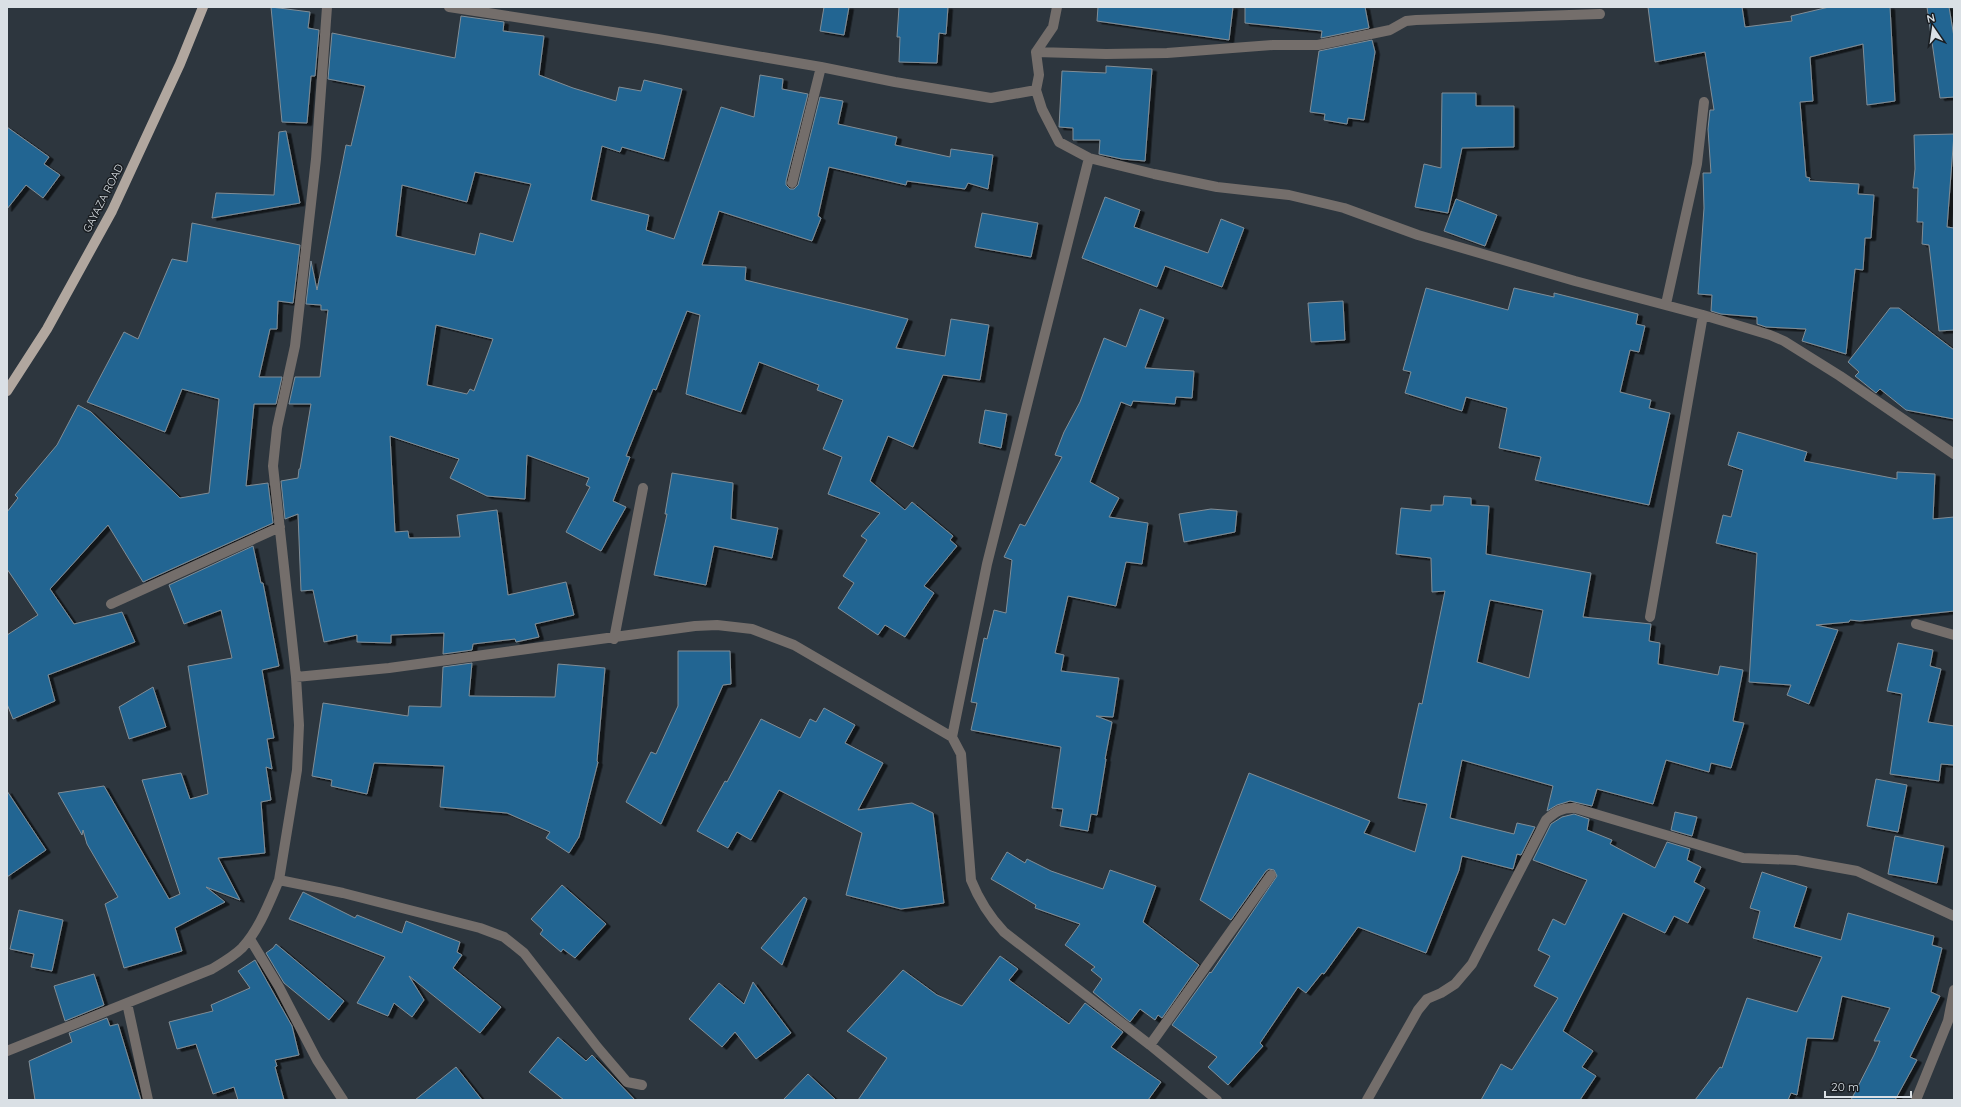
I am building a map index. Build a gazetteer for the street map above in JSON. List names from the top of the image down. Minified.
{"streets":{"main road":["GAYAZA ROAD"]},"scale_bar":"20 m","north":"top"}
